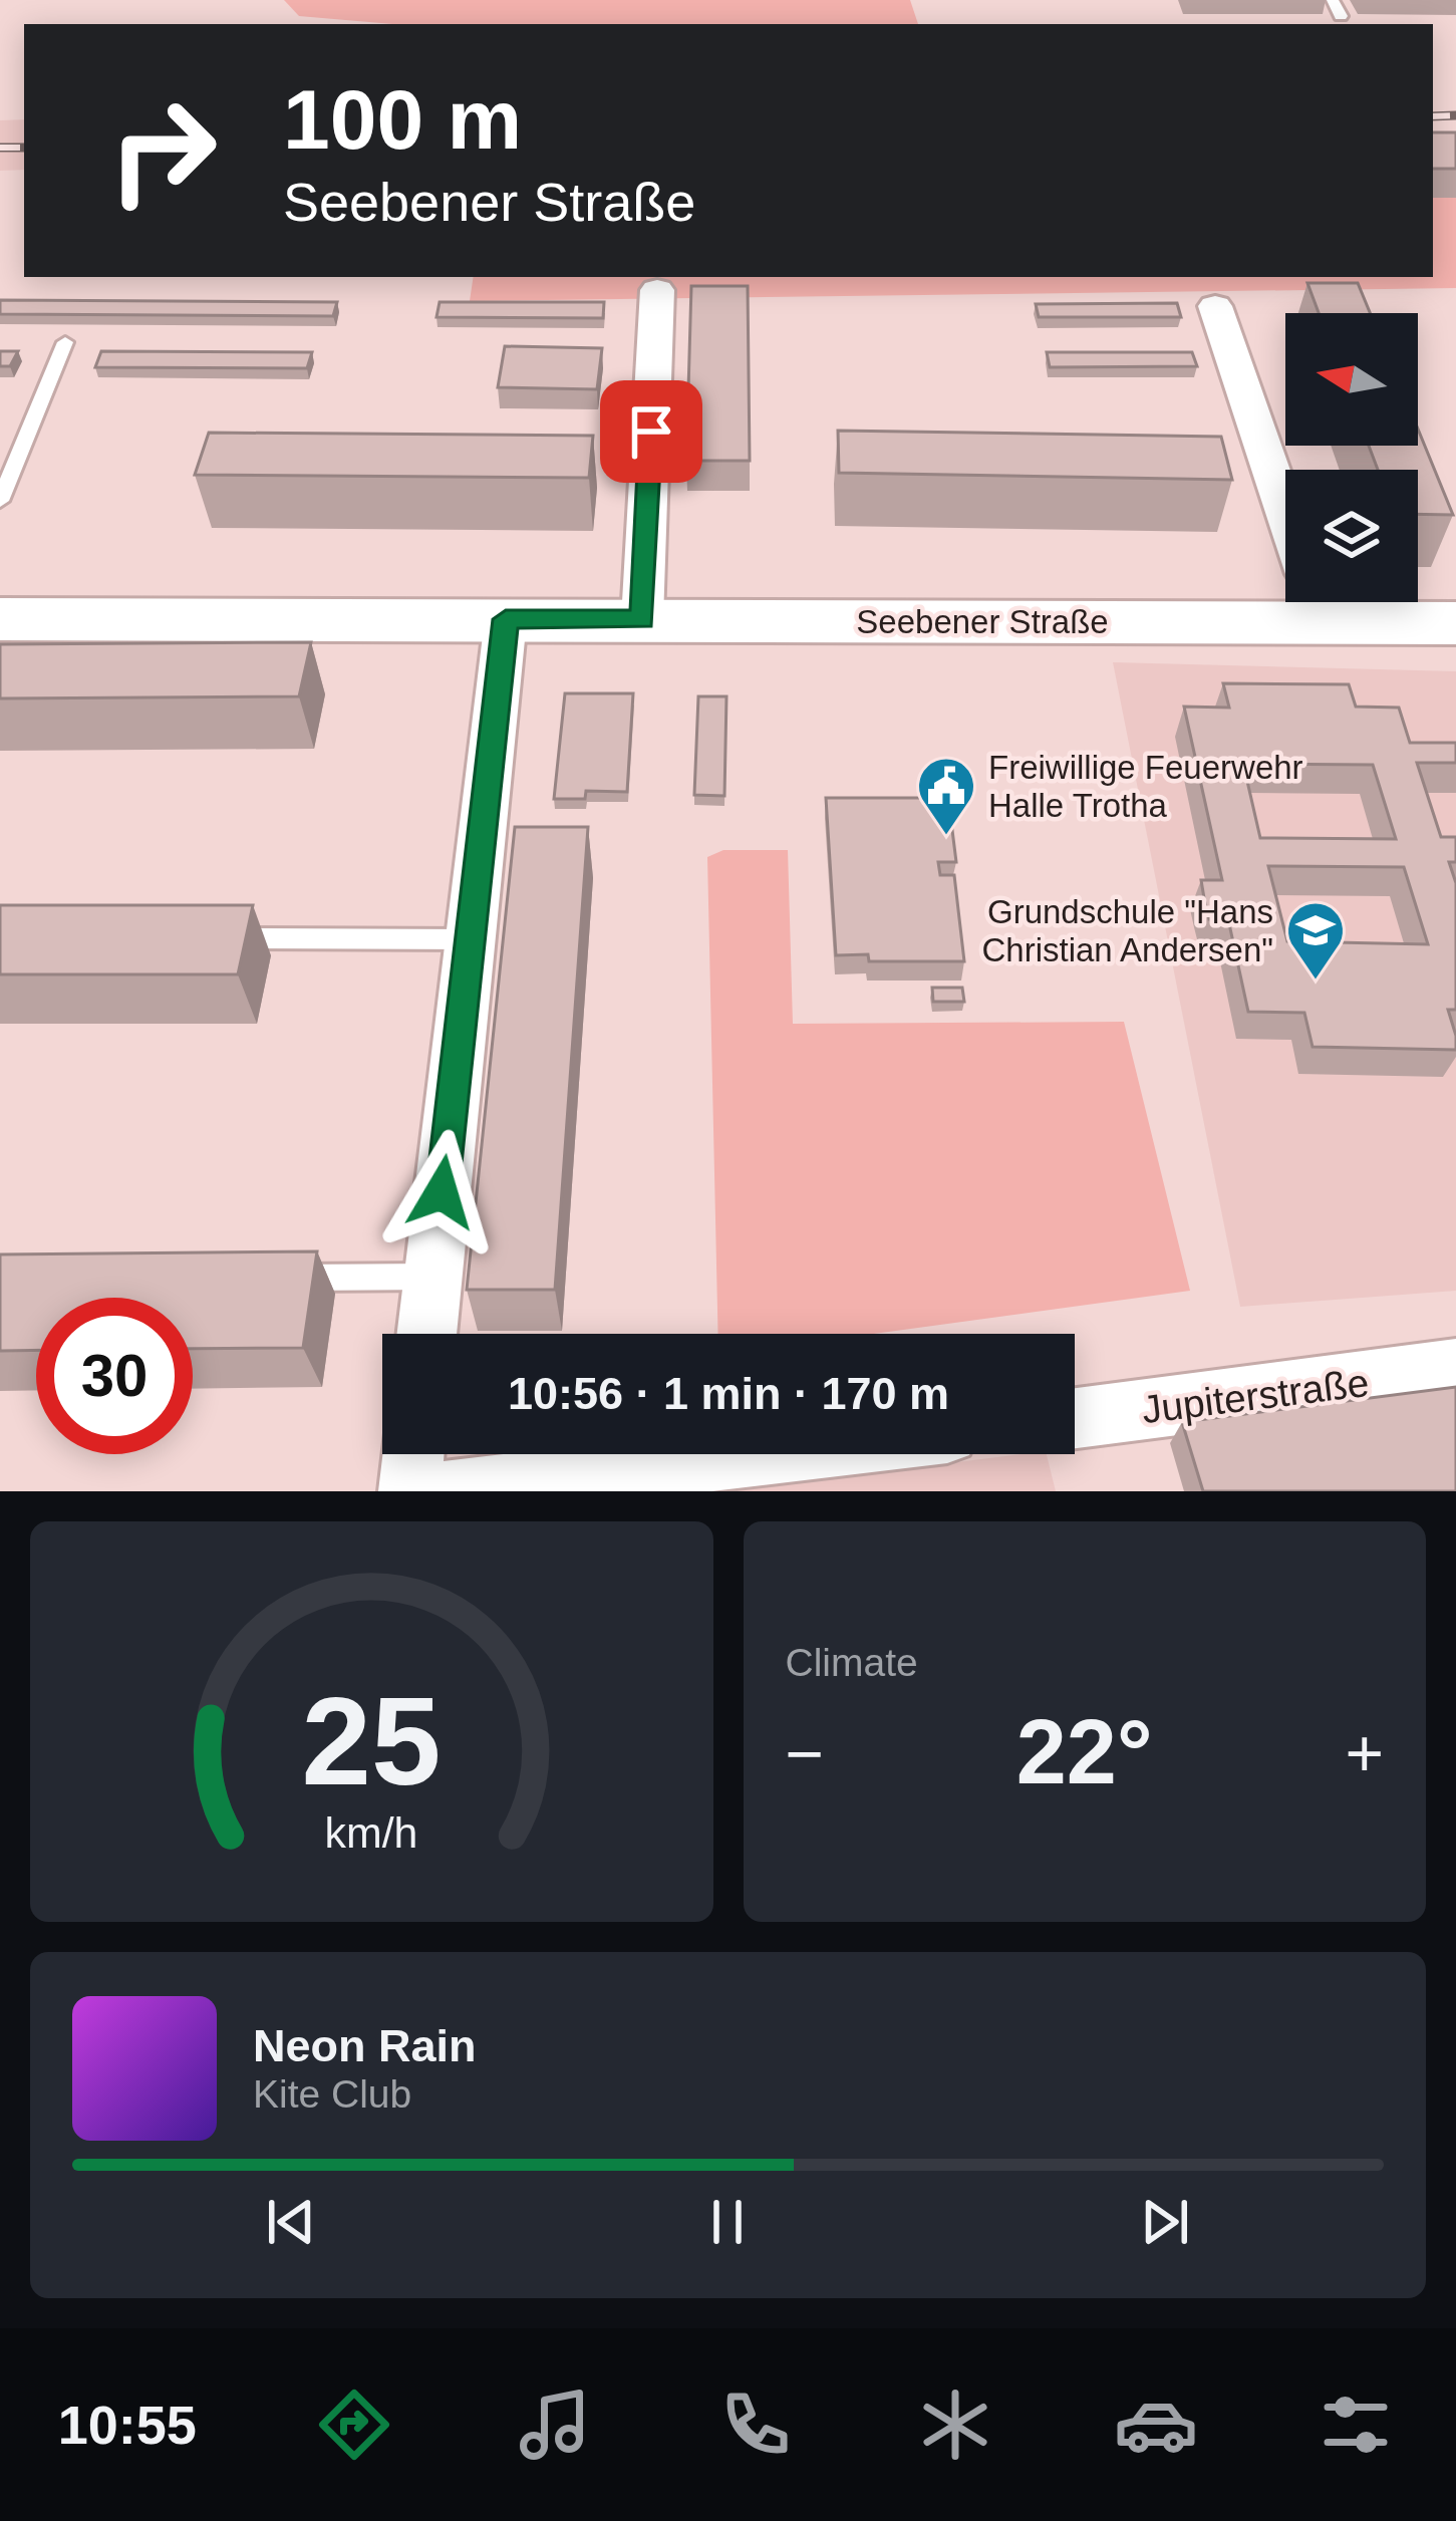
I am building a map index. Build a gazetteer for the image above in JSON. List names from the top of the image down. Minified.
{"streets":{"street":["Seebener Straße","Jupiterstraße"]},"places":{"public building":["Freiwillige Feuerwehr Halle Trotha"],"school or university":["Grundschule \"Hans Christian Andersen\""]},"north":"left","page":{"turn":["100 m","Seebener Straße"],"limit":"30","trip":"10:56 · 1 min · 170 m","tile":"Climate","heat":["−","22°","+"],"song":["Neon Rain","Kite Club"],"tabs":"10:55","gauge":["25","km/h"]}}
